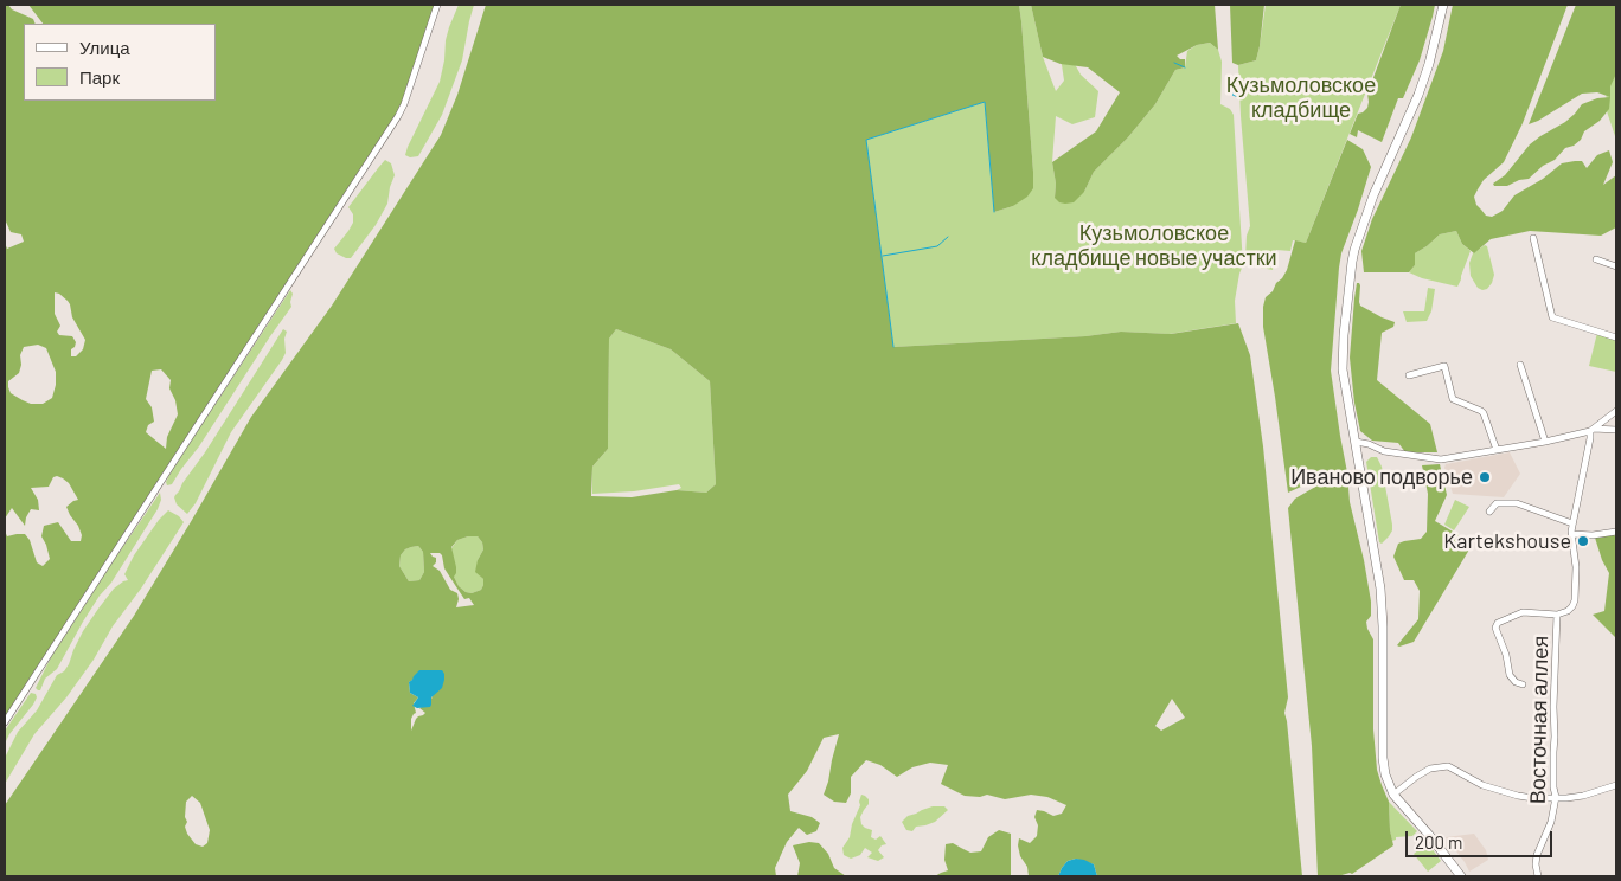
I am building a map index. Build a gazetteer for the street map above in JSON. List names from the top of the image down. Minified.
{"streets":{"street":["Восточная аллея"]},"parks":["Кузьмоловское кладбище","Кузьмоловское кладбище новые участки"],"places":["Иваново подворье","Kartekshouse"],"legend":["Улица","Парк"],"scale_bar":"200 m"}
